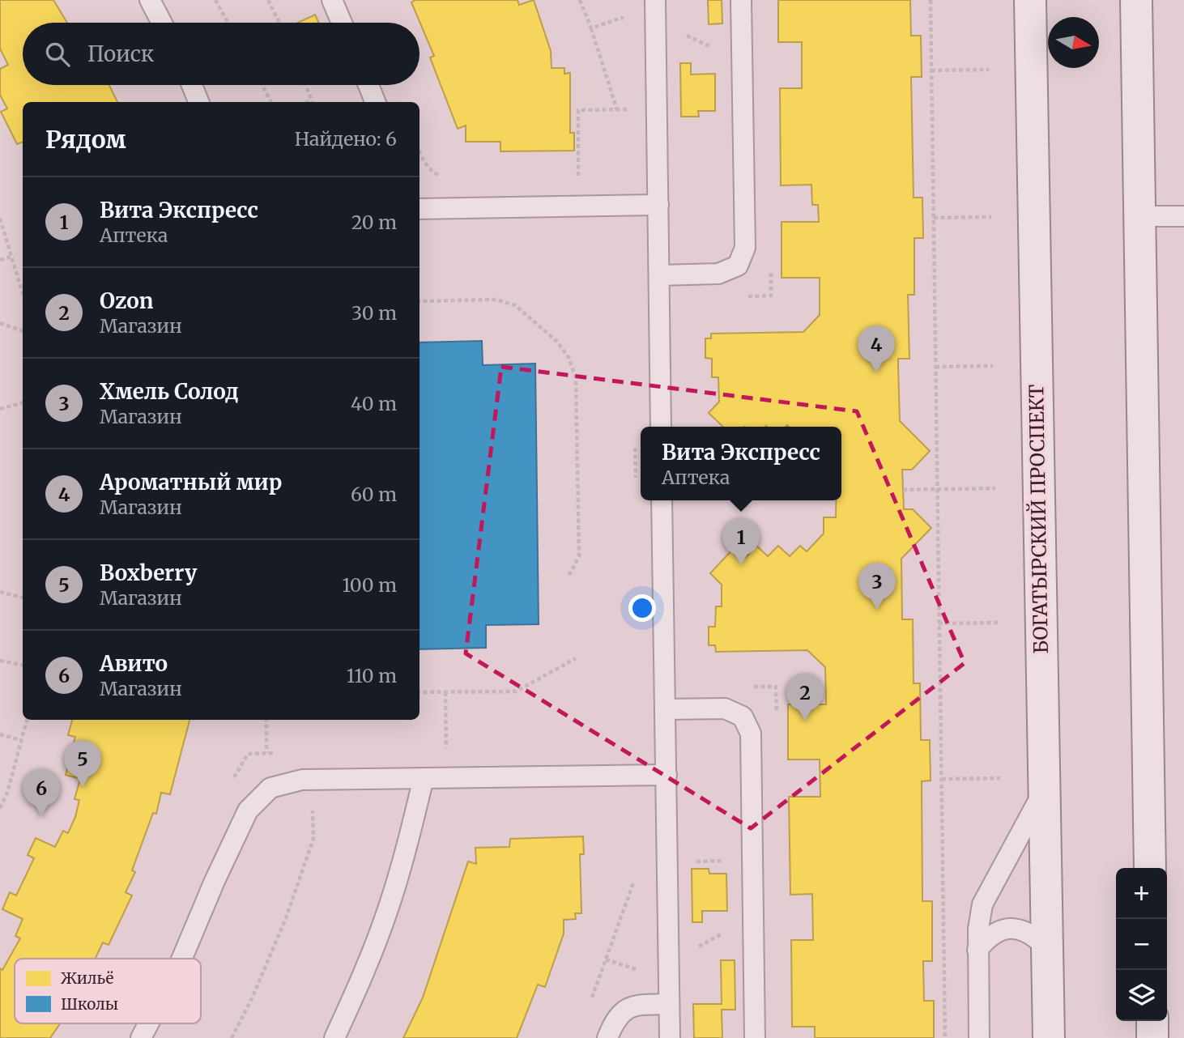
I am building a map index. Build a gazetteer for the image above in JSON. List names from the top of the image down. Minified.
{"streets":{"main road":["БОГАТЫРСКИЙ ПРОСПЕКТ"]},"legend":["Жильё","Школы"],"north":"right","page":{"search":"Поиск","heading":["Рядом","Найдено: 6"],"list":[{"mark":"1","name":"Вита Экспресс","note":"Аптека","value":"20 m"},{"mark":"2","name":"Ozon","note":"Магазин","value":"30 m"},{"mark":"3","name":"Хмель Солод","note":"Магазин","value":"40 m"},{"mark":"4","name":"Ароматный мир","note":"Магазин","value":"60 m"},{"mark":"5","name":"Boxberry","note":"Магазин","value":"100 m"},{"mark":"6","name":"Авито","note":"Магазин","value":"110 m"}],"pins":["4","1","3","2","5","6"],"popup":["Вита Экспресс","Аптека"],"map_buttons":["+","−"]}}
